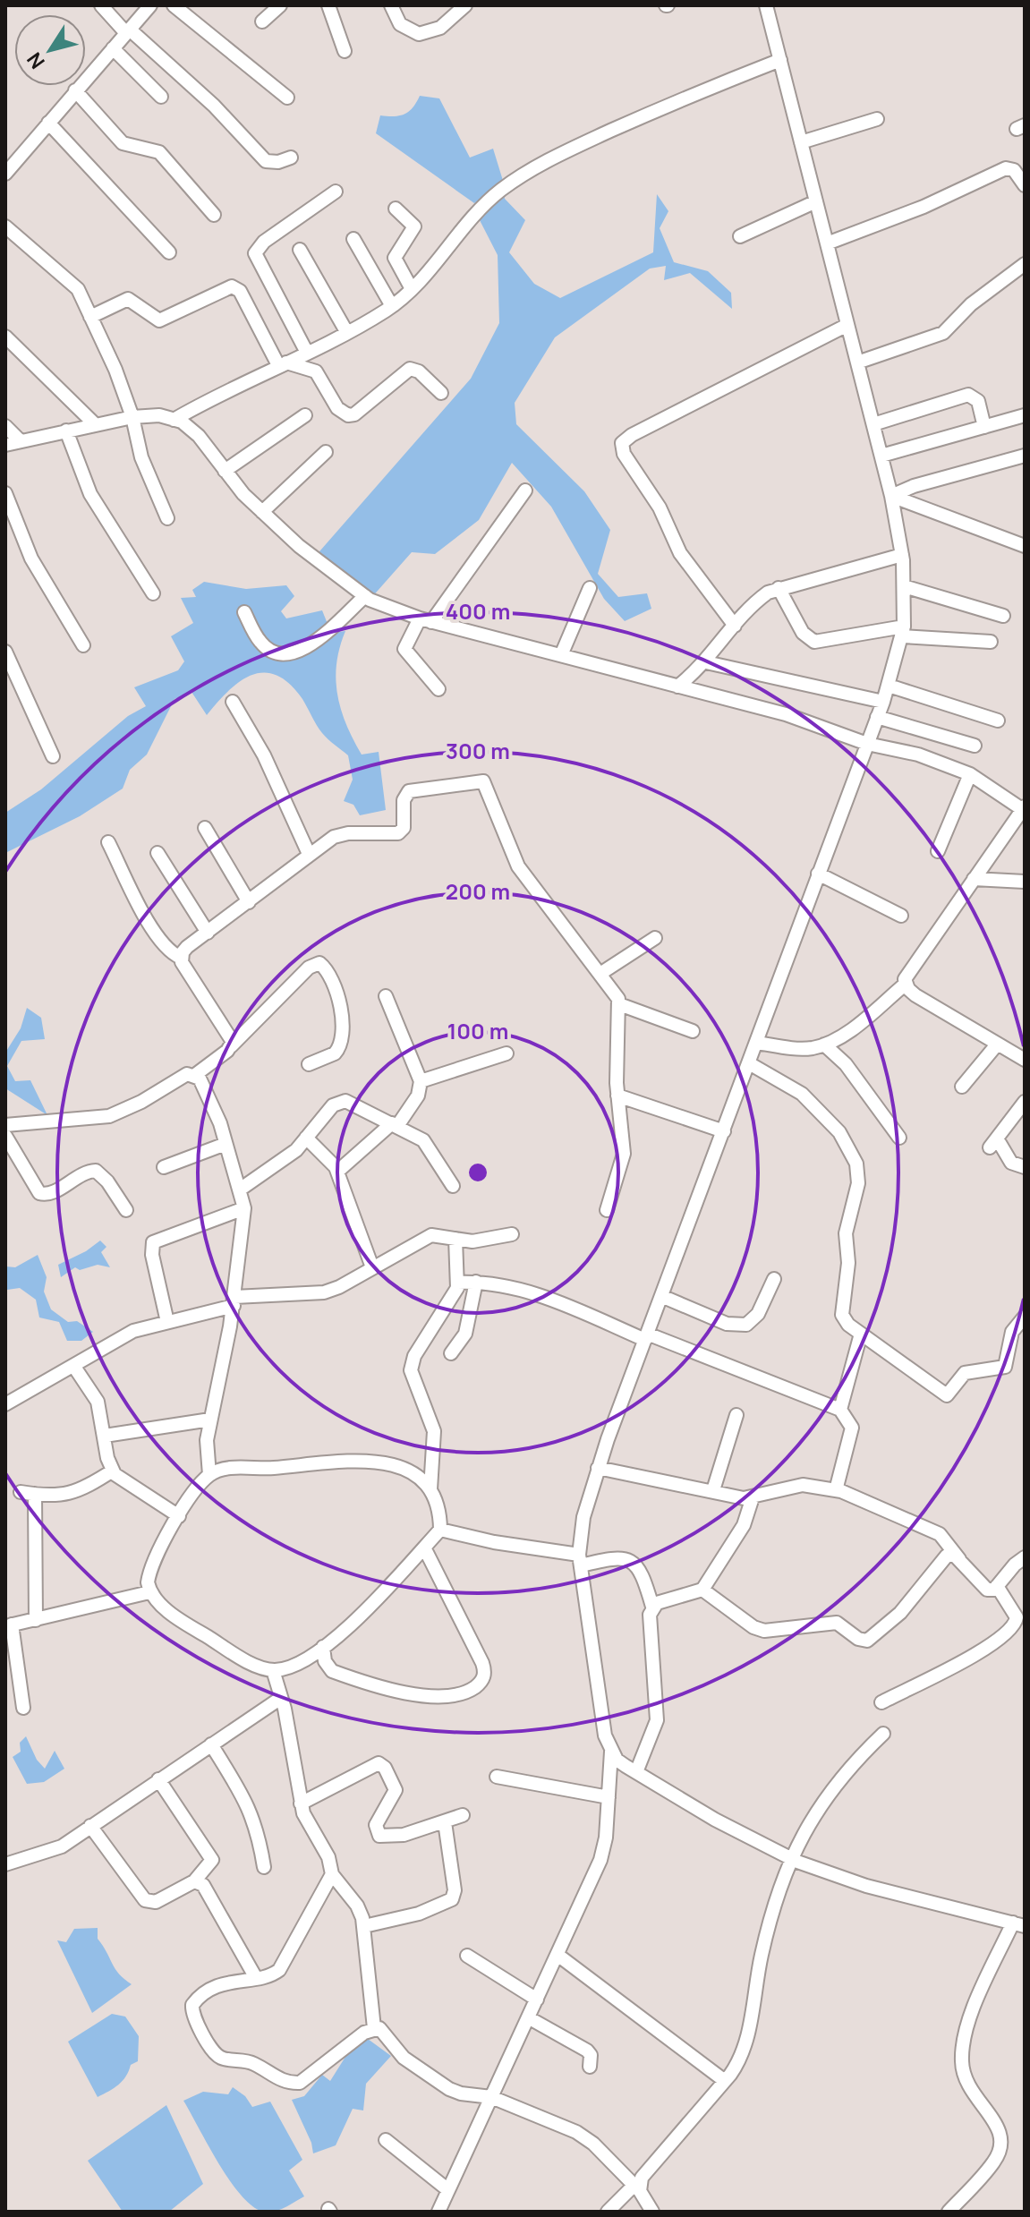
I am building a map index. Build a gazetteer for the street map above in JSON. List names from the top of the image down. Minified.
{"north":"bottom left","rings":["400 m","300 m","200 m","100 m"]}
